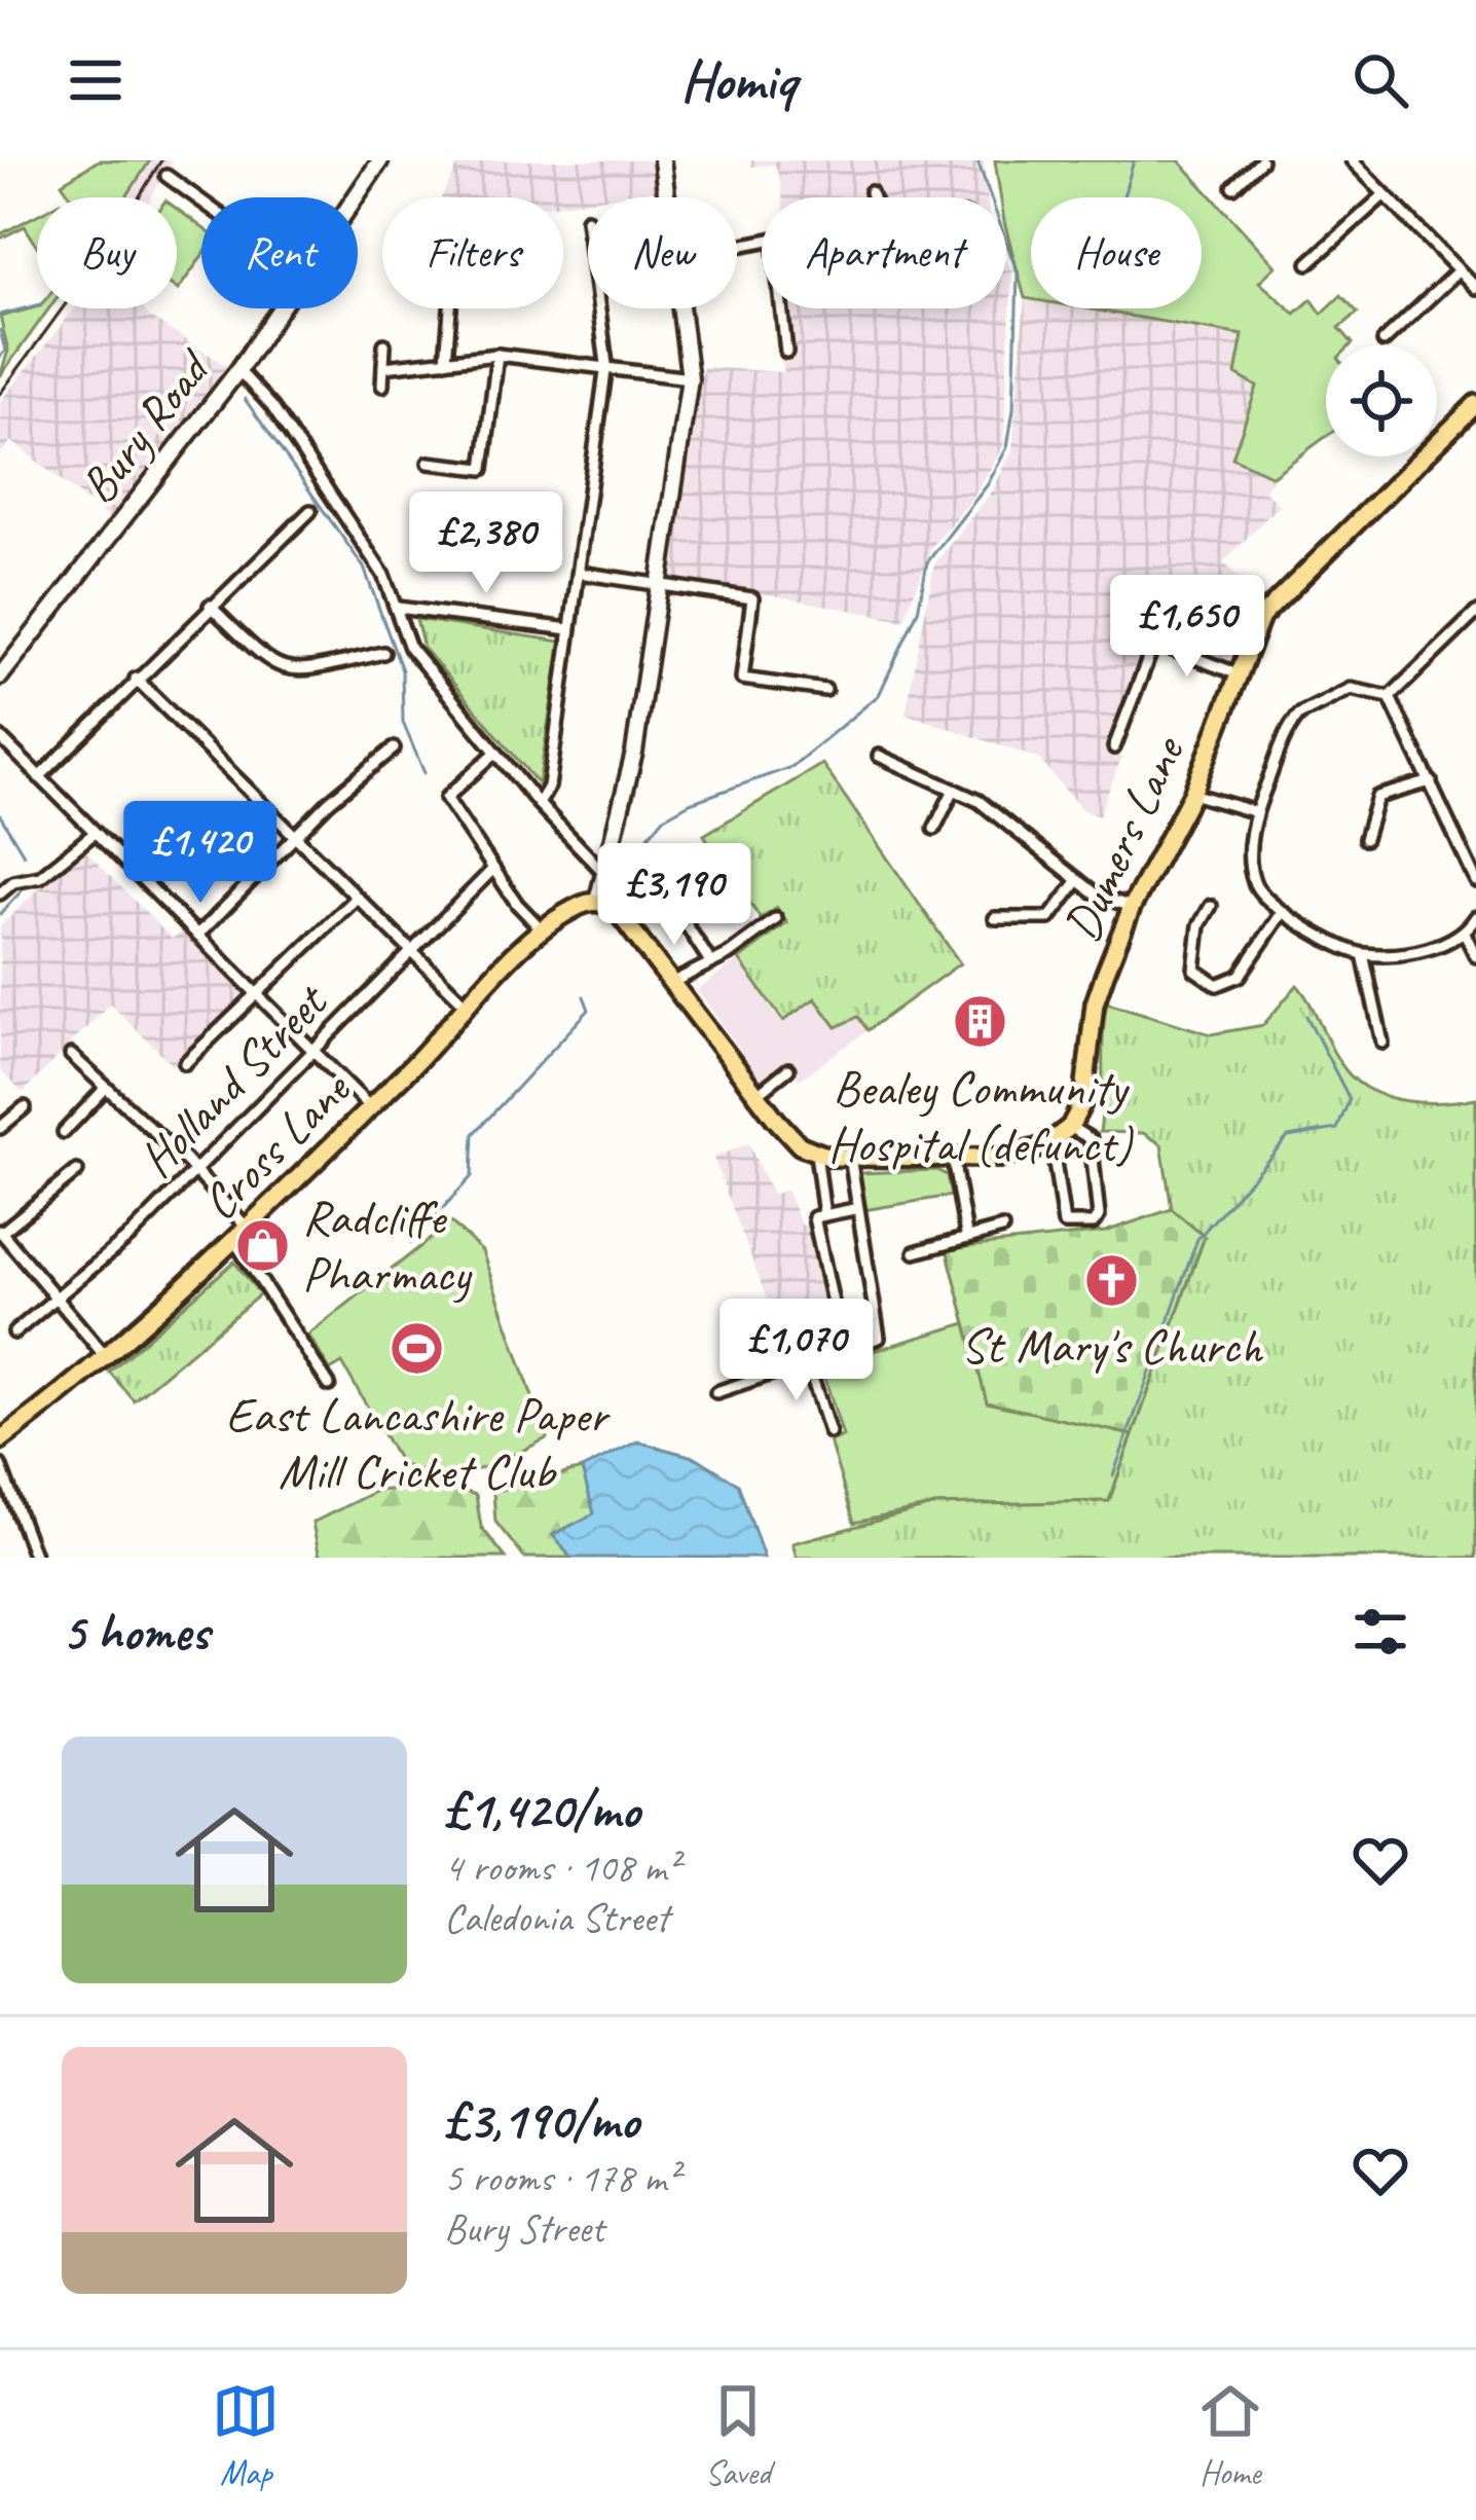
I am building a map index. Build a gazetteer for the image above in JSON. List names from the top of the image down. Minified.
{"streets":{"main road":["Dumers Lane","Cross Lane"],"street":["Bury Road","Holland Street"]},"places":{"building":["Bealey Community Hospital (defunct)"],"shop":["Radcliffe Pharmacy"],"church":["St Mary's Church"],"sports":["East Lancashire Paper Mill Cricket Club"]},"page":{"header":"Homiq","chip":["Buy","Rent","Filters","New","Apartment","House"],"price":["£2,380","£1,650","£1,420","£3,190","£1,070"],"heading":"5 homes","list":[{"name":"£1,420/mo","note":"4 rooms · 108 m² · Caledonia Street"},{"name":"£3,190/mo","note":"5 rooms · 178 m² · Bury Street"}],"tabs":["Map","Saved","Home"]}}
